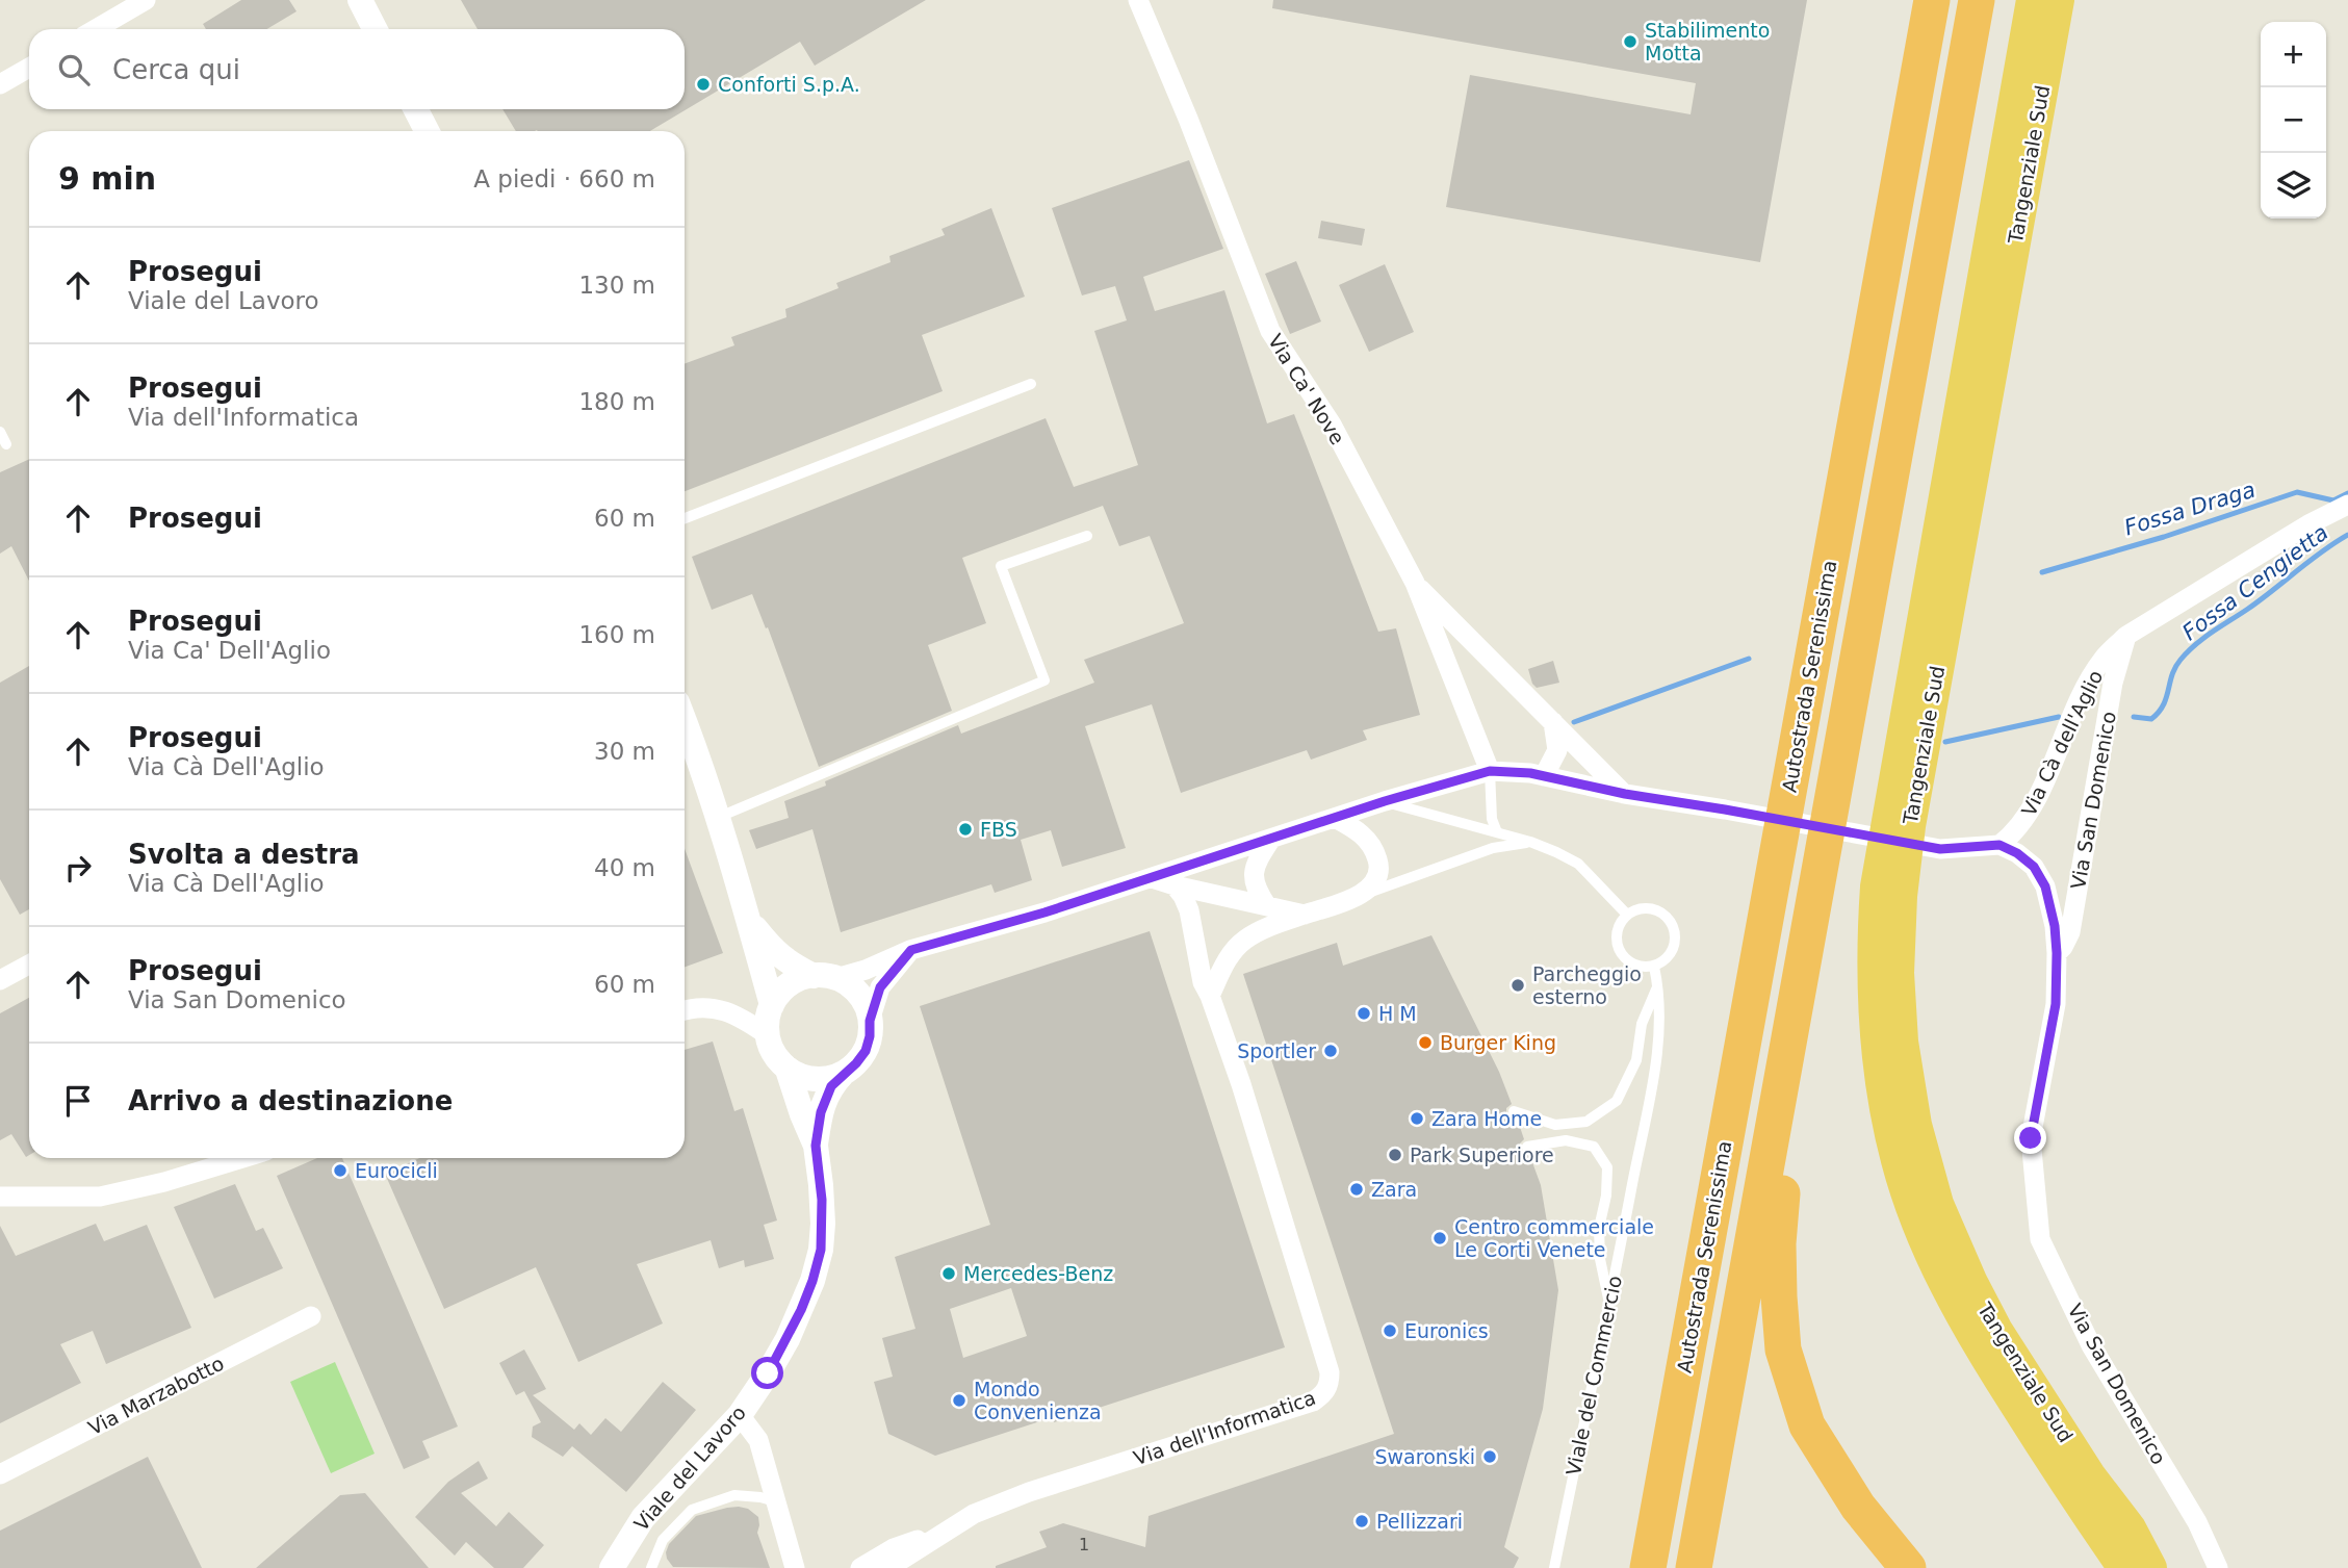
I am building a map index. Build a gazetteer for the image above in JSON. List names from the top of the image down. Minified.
{"streets":{"highway":["Tangenziale Sud","Autostrada Serenissima"],"street":["Via Ca' Nove","Via Cà dell'Aglio","Via San Domenico","Via Marzabotto","Via dell'Informatica","Viale del Lavoro"],"lane":["Viale del Commercio"]},"crossings":[["Via Cà dell'Aglio","Via San Domenico"]],"water":["Fossa Draga","Fossa Cengietta"],"places":["Stabilimento Motta","Conforti S.p.A.","FBS","Parcheggio esterno","H M","Burger King","Sportler","Zara Home","Park Superiore","Eurocicli","Zara","Centro commerciale Le Corti Venete","Mercedes-Benz","Euronics","Mondo Convenienza","Swaronski","Pellizzari"],"house_numbers":["1"],"page":{"map_buttons":["+","−"],"search":"Cerca qui","heading":["9 min","A piedi · 660 m"],"list":[["Prosegui","Viale del Lavoro","130 m"],["Prosegui","Via dell'Informatica","180 m"],["Prosegui","60 m"],["Prosegui","Via Ca' Dell'Aglio","160 m"],["Prosegui","Via Cà Dell'Aglio","30 m"],["Svolta a destra","Via Cà Dell'Aglio","40 m"],["Prosegui","Via San Domenico","60 m"],"Arrivo a destinazione"]}}
